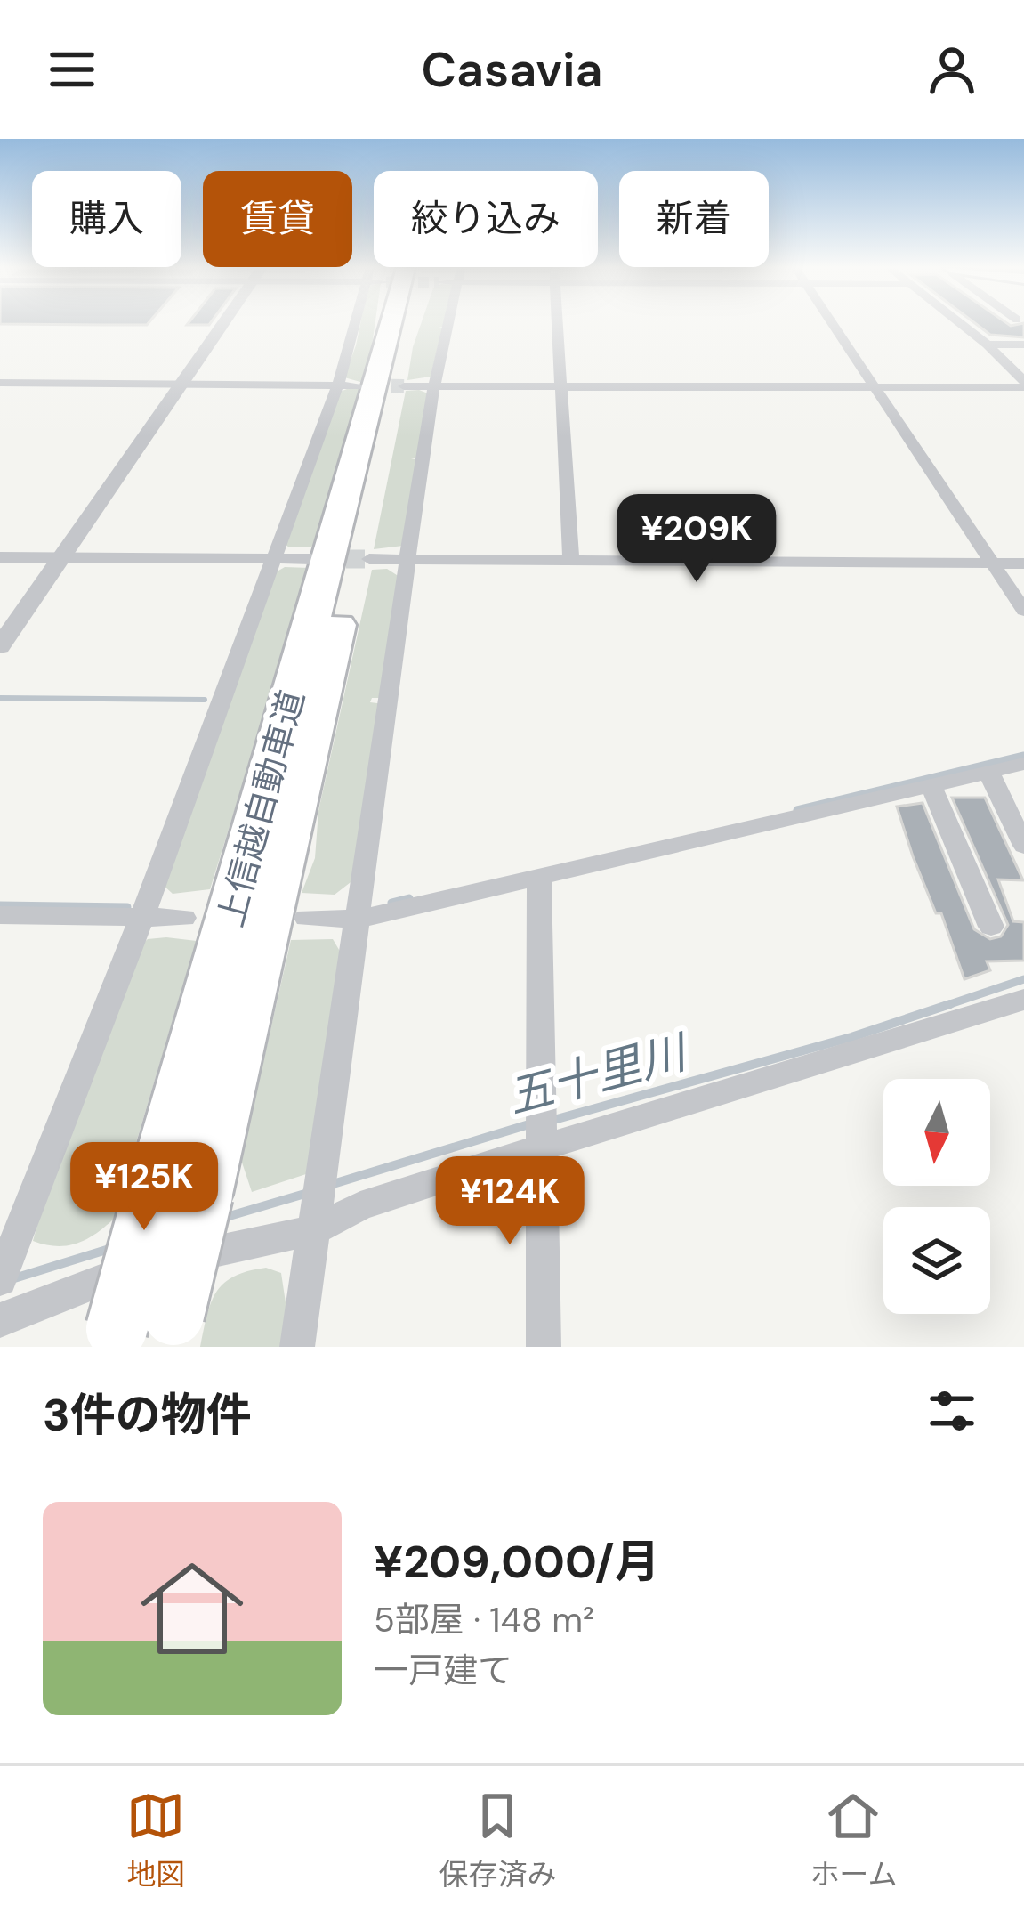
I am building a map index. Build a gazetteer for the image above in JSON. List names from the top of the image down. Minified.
{"streets":{"highway":["上信越自動車道"]},"water":["五十里川"],"north":"bottom","page":{"header":"Casavia","chip":["購入","賃貸","絞り込み","新着"],"price":["¥209K","¥125K","¥124K"],"heading":"3件の物件","list":[{"name":"¥209,000/月","note":"5部屋 · 148 m² · 一戸建て"}],"tabs":["地図","保存済み","ホーム"]}}
